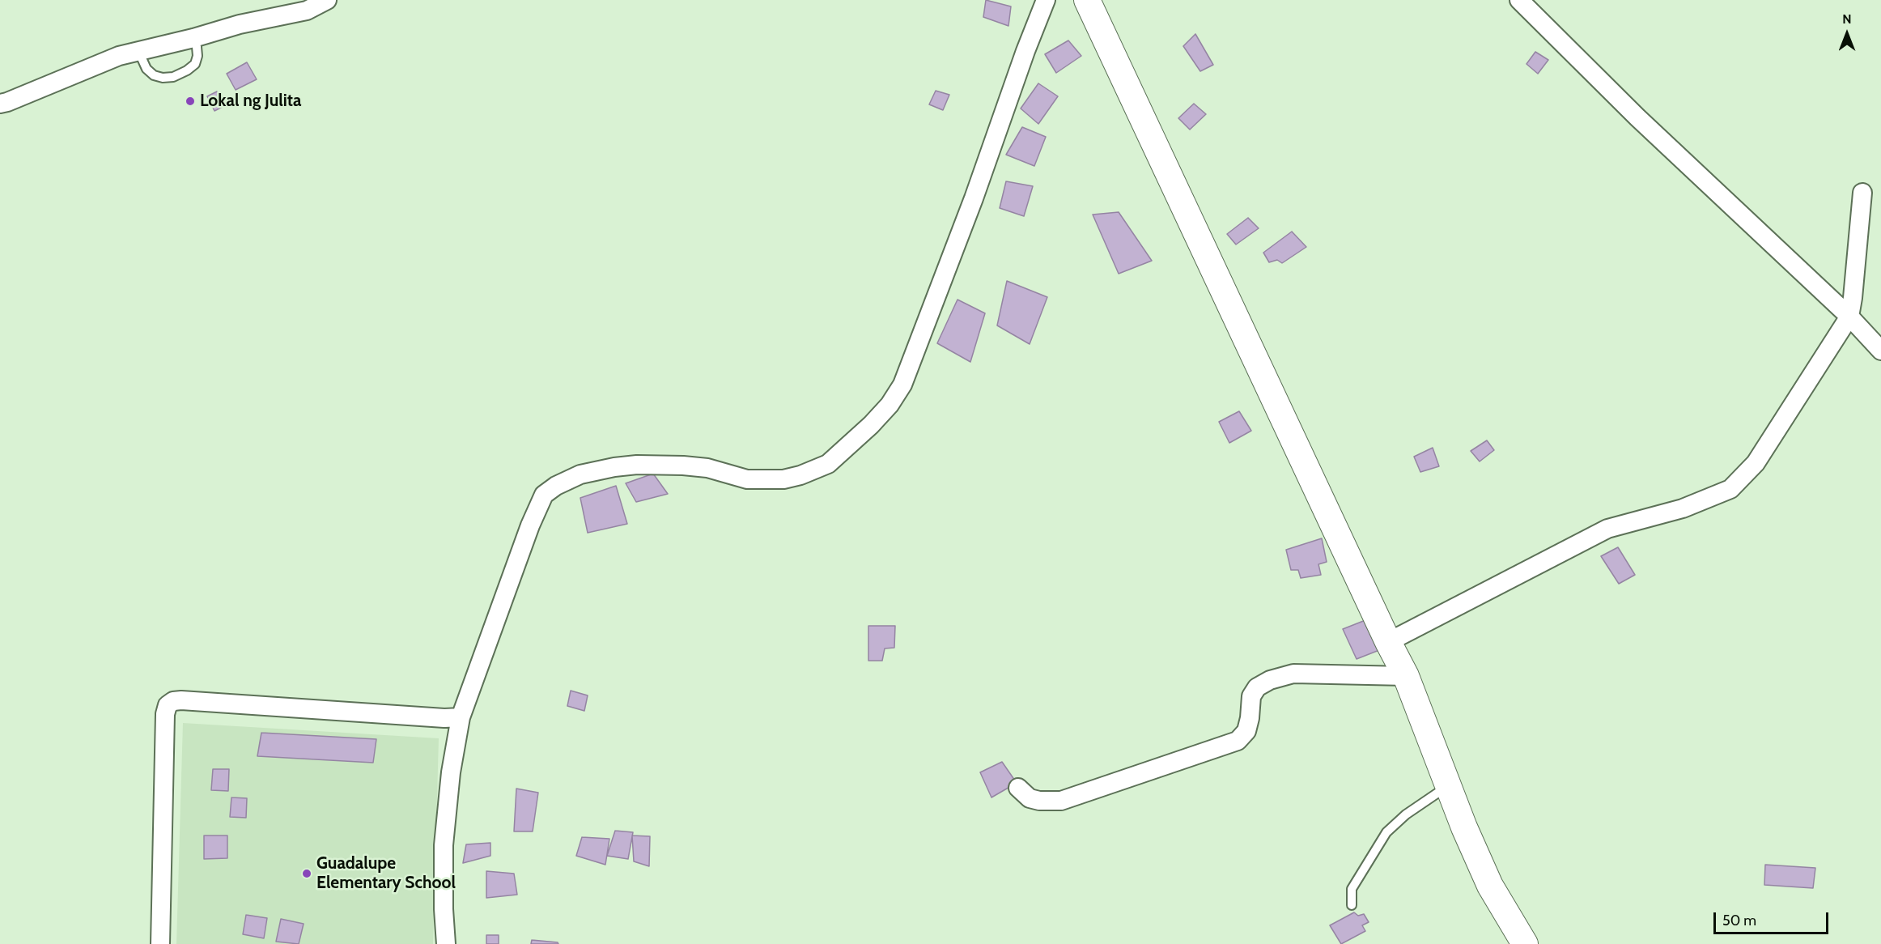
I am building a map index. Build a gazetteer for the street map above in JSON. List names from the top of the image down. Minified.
{"places":["Lokal ng Julita","Guadalupe Elementary School"],"scale_bar":"50 m","north":"top"}
